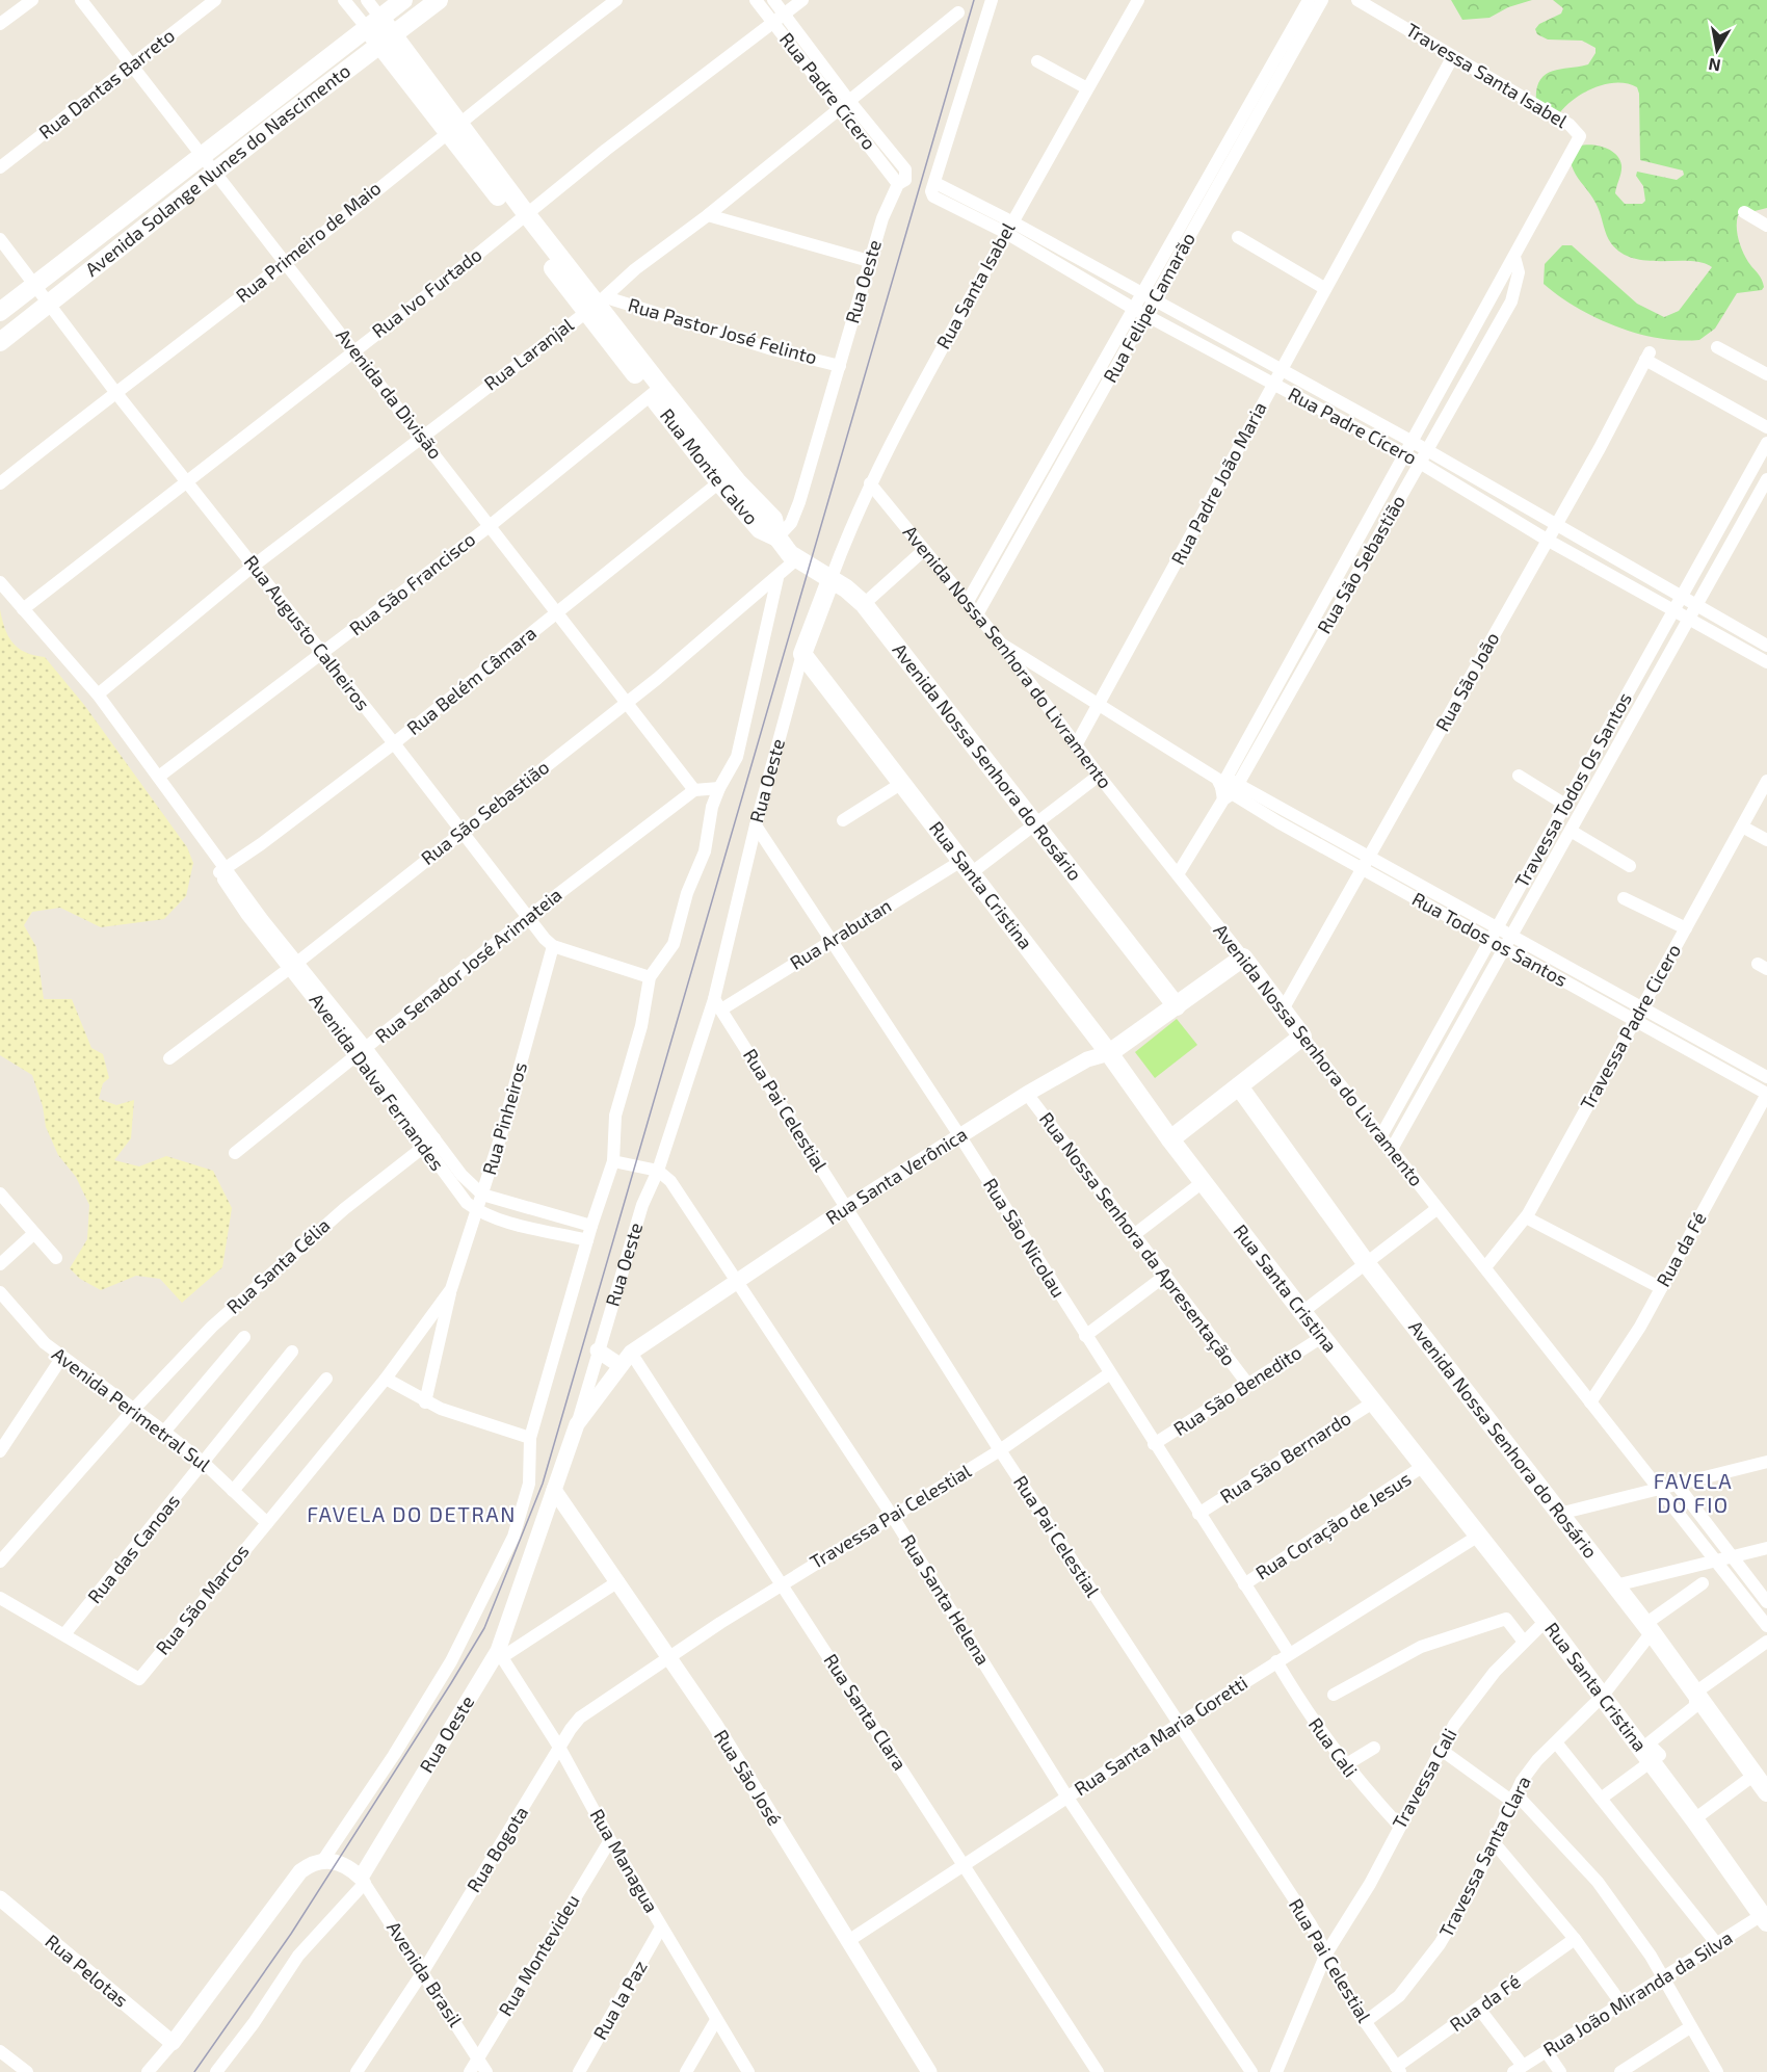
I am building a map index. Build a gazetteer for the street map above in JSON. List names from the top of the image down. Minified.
{"streets":{"main road":["Avenida Solange Nunes do Nascimento","Rua Oeste","Rua Monte Calvo","Avenida Nossa Senhora do Livramento","Avenida Nossa Senhora do Rosário","Rua Santa Cristina","Rua Santa Verônica"],"street":["Travessa Santa Isabel","Rua Dantas Barreto","Rua Padre Cícero","Rua Primeiro de Maio","Rua Santa Isabel","Rua Ivo Furtado","Rua Felipe Camarão","Rua Pastor José Felinto","Rua Laranjal","Avenida da Divisão","Rua Padre João Maria","Rua São Sebastião","Rua São Francisco","Rua Augusto Calheiros","Rua Belém Câmara","Rua São João","Travessa Todos Os Santos","Rua Arabutan","Rua Todos os Santos","Rua Senador José Arimateia","Travessa Padre Cicero","Avenida Dalva Fernandes","Rua Pai Celestial","Rua Pinheiros","Rua São Nicolau","Rua Nossa Senhora da Apresentação","Rua da Fé","Rua Santa Célia","Rua São Benedito","Avenida Perimetral Sul","Rua São Bernardo","Travessa Pai Celestial","Rua Coração de Jesus","Rua das Canoas","Rua São Marcos","Rua Santa Helena","Rua Santa Clara","Rua Santa Maria Goretti","Rua Cali","Rua São José","Travessa Cali","Rua Bogota","Travessa Santa Clara","Rua Managua","Rua Montevideu","Rua Pelotas","Avenida Brasil","Rua João Miranda da Silva","Rua la Paz"]},"crossings":[["Travessa Santa Isabel","Rua Padre João Maria"],["Travessa Santa Isabel","Rua São Sebastião"],["Rua Dantas Barreto","Avenida da Divisão"],["Rua Padre Cícero","Rua Oeste"],["Rua Padre Cícero","Rua Santa Isabel"],["Rua Padre Cícero","Rua Ivo Furtado"],["Rua Padre Cícero","Rua Felipe Camarão"],["Rua Padre Cícero","Rua Laranjal"],["Rua Padre Cícero","Rua Padre João Maria"],["Rua Padre Cícero","Rua São Sebastião"],["Rua Padre Cícero","Rua São João"],["Rua Padre Cícero","Travessa Todos Os Santos"],["Avenida Solange Nunes do Nascimento","Avenida da Divisão"],["Avenida Solange Nunes do Nascimento","Rua Monte Calvo"],["Avenida Solange Nunes do Nascimento","Rua Augusto Calheiros"],["Rua Primeiro de Maio","Avenida da Divisão"],["Rua Primeiro de Maio","Rua Monte Calvo"],["Rua Primeiro de Maio","Rua Augusto Calheiros"],["Rua Oeste","Rua Santa Isabel"],["Rua Oeste","Rua Pastor José Felinto"],["Rua Oeste","Rua Monte Calvo"],["Rua Oeste","Rua São Sebastião"],["Rua Oeste","Avenida Nossa Senhora do Rosário"],["Rua Oeste","Rua Santa Cristina"],["Rua Oeste","Rua Arabutan"],["Rua Oeste","Avenida Dalva Fernandes"],["Rua Oeste","Rua Pai Celestial"],["Rua Oeste","Rua Santa Verônica"],["Rua Oeste","Rua São Nicolau"],["Rua Oeste","Rua Santa Helena"],["Rua Oeste","Rua São José"],["Rua Oeste","Rua Managua"],["Rua Oeste","Rua Pelotas"],["Rua Oeste","Avenida Brasil"],["Rua Santa Isabel","Avenida Nossa Senhora do Livramento"],["Rua Santa Isabel","Avenida Nossa Senhora do Rosário"],["Rua Ivo Furtado","Avenida da Divisão"],["Rua Ivo Furtado","Rua Monte Calvo"],["Rua Ivo Furtado","Rua Augusto Calheiros"],["Rua Ivo Furtado","Avenida Dalva Fernandes"],["Rua Felipe Camarão","Avenida Nossa Senhora do Livramento"],["Rua Pastor José Felinto","Rua Laranjal"],["Rua Pastor José Felinto","Rua Monte Calvo"],["Rua Laranjal","Avenida da Divisão"],["Rua Laranjal","Rua Monte Calvo"],["Rua Laranjal","Rua Augusto Calheiros"],["Rua Laranjal","Avenida Dalva Fernandes"],["Avenida da Divisão","Rua São Sebastião"],["Avenida da Divisão","Rua São Francisco"],["Avenida da Divisão","Rua Belém Câmara"],["Avenida da Divisão","Rua Senador José Arimateia"],["Rua Monte Calvo","Rua São Francisco"],["Rua Monte Calvo","Rua Belém Câmara"],["Rua Monte Calvo","Avenida Nossa Senhora do Rosário"],["Rua Padre João Maria","Avenida Nossa Senhora do Livramento"],["Rua Padre João Maria","Rua Todos os Santos"],["Rua São Sebastião","Rua Augusto Calheiros"],["Rua São Sebastião","Avenida Nossa Senhora do Livramento"],["Rua São Sebastião","Avenida Nossa Senhora do Rosário"],["Rua São Sebastião","Rua Todos os Santos"],["Rua São Sebastião","Avenida Dalva Fernandes"],["Rua São Francisco","Rua Augusto Calheiros"],["Rua São Francisco","Avenida Dalva Fernandes"],["Rua Augusto Calheiros","Rua Belém Câmara"],["Rua Augusto Calheiros","Rua Senador José Arimateia"],["Rua Augusto Calheiros","Rua Pinheiros"],["Avenida Nossa Senhora do Livramento","Rua São João"],["Avenida Nossa Senhora do Livramento","Travessa Todos Os Santos"],["Avenida Nossa Senhora do Livramento","Rua Arabutan"],["Avenida Nossa Senhora do Livramento","Rua Todos os Santos"],["Avenida Nossa Senhora do Livramento","Travessa Padre Cicero"],["Avenida Nossa Senhora do Livramento","Rua Santa Verônica"],["Avenida Nossa Senhora do Livramento","Rua da Fé"],["Rua Belém Câmara","Avenida Dalva Fernandes"],["Rua São João","Rua Todos os Santos"],["Avenida Nossa Senhora do Rosário","Rua Arabutan"],["Avenida Nossa Senhora do Rosário","Rua Santa Verônica"],["Avenida Nossa Senhora do Rosário","Travessa Santa Clara"],["Travessa Todos Os Santos","Rua Todos os Santos"],["Rua Santa Cristina","Rua Arabutan"],["Rua Santa Cristina","Rua Santa Verônica"],["Rua Santa Cristina","Rua São Benedito"],["Rua Santa Cristina","Rua São Bernardo"],["Rua Santa Cristina","Rua Coração de Jesus"],["Rua Santa Cristina","Rua Santa Maria Goretti"],["Rua Santa Cristina","Travessa Cali"],["Rua Santa Cristina","Travessa Santa Clara"],["Rua Santa Cristina","Rua João Miranda da Silva"],["Rua Arabutan","Rua Pai Celestial"],["Rua Arabutan","Rua São Nicolau"],["Rua Todos os Santos","Travessa Padre Cicero"],["Rua Todos os Santos","Rua da Fé"],["Rua Senador José Arimateia","Avenida Dalva Fernandes"],["Avenida Dalva Fernandes","Rua Pinheiros"],["Avenida Dalva Fernandes","Rua Santa Célia"],["Rua Pai Celestial","Rua Santa Verônica"],["Rua Pai Celestial","Rua da Fé"],["Rua Pai Celestial","Travessa Pai Celestial"],["Rua Pai Celestial","Rua Santa Maria Goretti"],["Rua Pai Celestial","Travessa Cali"],["Rua Pai Celestial","Travessa Santa Clara"],["Rua Pinheiros","Avenida Perimetral Sul"],["Rua Pinheiros","Rua São Marcos"],["Rua Santa Verônica","Rua São Nicolau"],["Rua Santa Verônica","Rua Nossa Senhora da Apresentação"],["Rua Santa Verônica","Rua Santa Helena"],["Rua Santa Verônica","Rua Santa Clara"],["Rua São Nicolau","Rua São Benedito"],["Rua São Nicolau","Rua São Bernardo"],["Rua São Nicolau","Travessa Pai Celestial"],["Rua São Nicolau","Rua Coração de Jesus"],["Rua São Nicolau","Rua Santa Maria Goretti"],["Rua Nossa Senhora da Apresentação","Rua São Benedito"],["Rua Santa Célia","Avenida Perimetral Sul"],["Avenida Perimetral Sul","Rua das Canoas"],["Avenida Perimetral Sul","Rua São Marcos"],["Travessa Pai Celestial","Rua Santa Helena"],["Travessa Pai Celestial","Rua Santa Clara"],["Travessa Pai Celestial","Rua São José"],["Travessa Pai Celestial","Rua Bogota"],["Rua das Canoas","Rua São Marcos"],["Rua Santa Helena","Rua Santa Maria Goretti"],["Rua Santa Clara","Rua Santa Maria Goretti"],["Rua Santa Maria Goretti","Rua Cali"],["Rua Santa Maria Goretti","Rua São José"],["Rua Cali","Travessa Cali"],["Rua São José","Rua Bogota"],["Rua Bogota","Rua Managua"],["Rua Bogota","Avenida Brasil"],["Rua Managua","Rua Montevideu"],["Rua Managua","Rua la Paz"],["Rua Montevideu","Avenida Brasil"]],"districts":["FAVELA DO FIO","FAVELA DO DETRAN"],"north":"bottom"}
